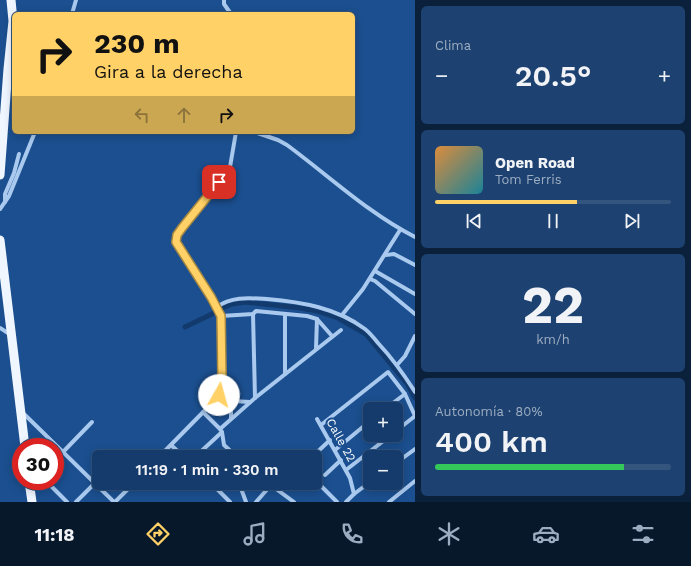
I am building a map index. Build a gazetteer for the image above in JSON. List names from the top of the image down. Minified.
{"streets":{"street":["Calle 22"]},"page":{"tile":["Clima",["22","km/h"],["Autonomía · 80%","400 km"]],"turn":["230 m","Gira a la derecha"],"heat":["−","20.5°","+"],"song":["Open Road","Tom Ferris"],"map_buttons":["+","−"],"limit":"30","trip":"11:19 · 1 min · 330 m","tabs":"11:18"}}
